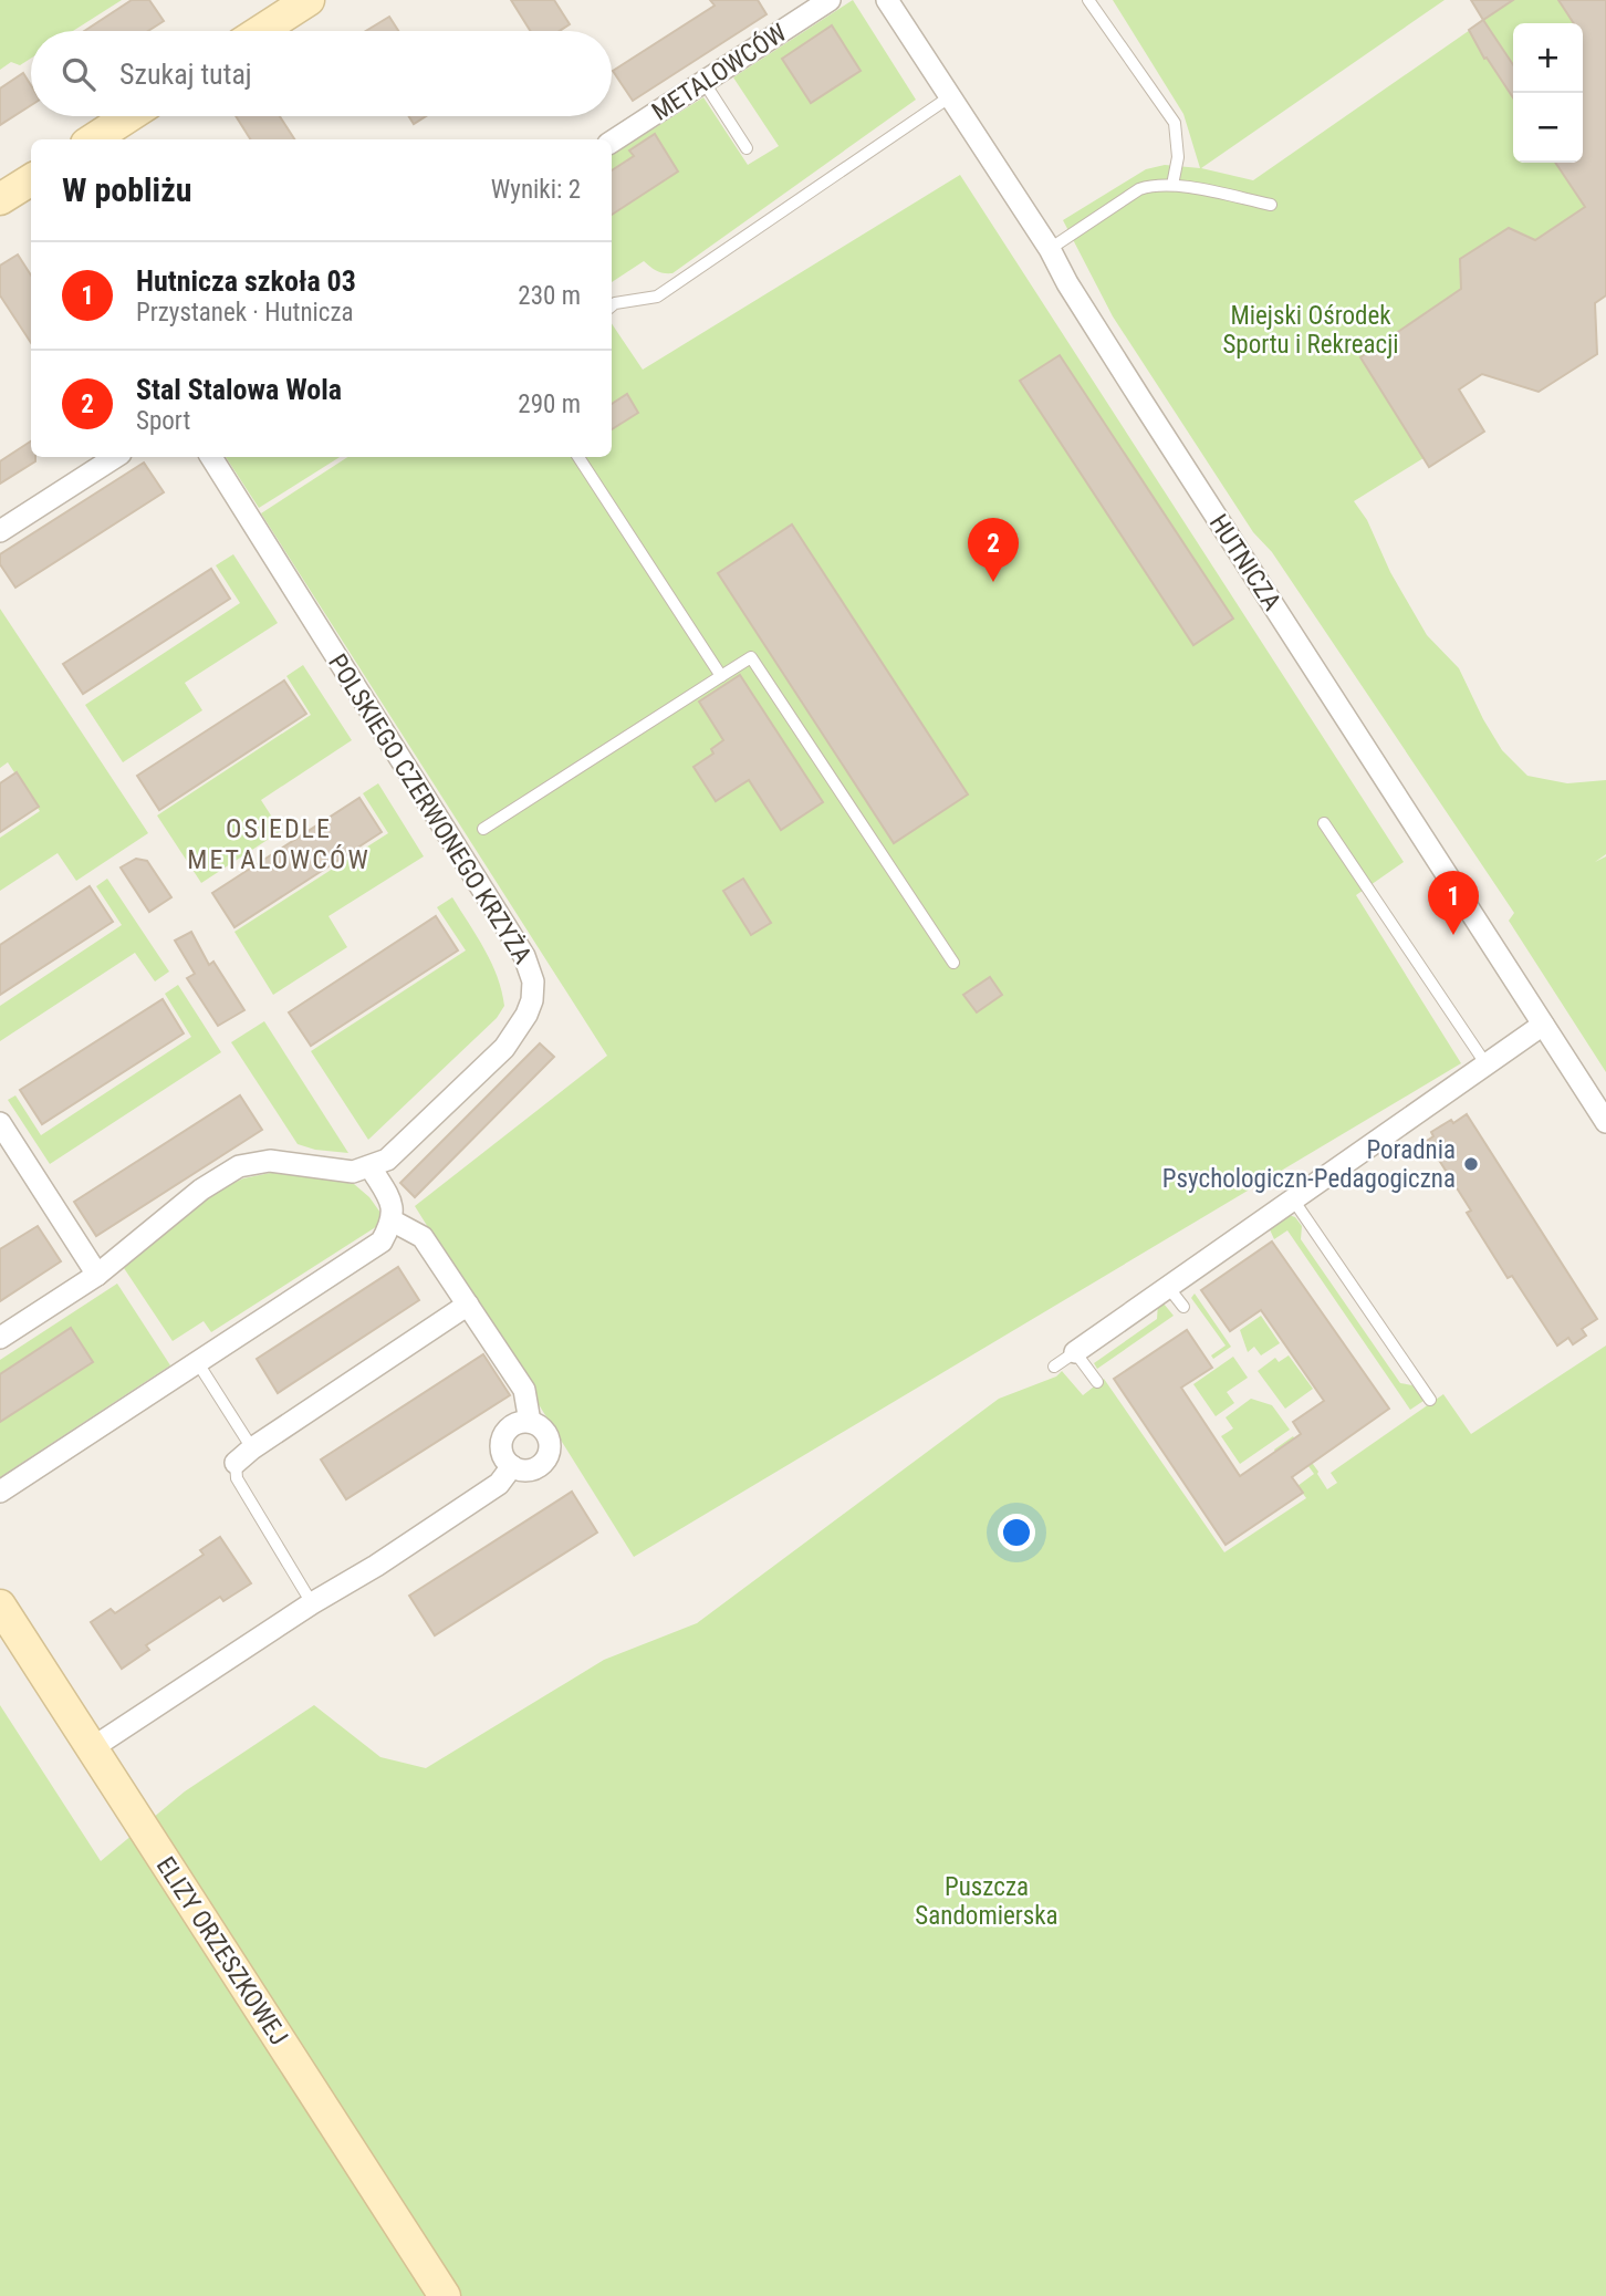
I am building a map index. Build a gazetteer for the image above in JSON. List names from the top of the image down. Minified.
{"streets":{"street":["METALOWCÓW","HUTNICZA","POLSKIEGO CZERWONEGO KRZYŻA","ELIZY ORZESZKOWEJ"]},"districts":["OSIEDLE METALOWCÓW"],"parks":["Miejski Ośrodek Sportu i Rekreacji","Puszcza Sandomierska"],"places":["Poradnia Psychologiczn-Pedagogiczna"],"page":{"map_buttons":["+","−"],"search":"Szukaj tutaj","heading":["W pobliżu","Wyniki: 2"],"list":[{"mark":"1","name":"Hutnicza szkoła 03","note":"Przystanek · Hutnicza","value":"230 m"},{"mark":"2","name":"Stal Stalowa Wola","note":"Sport","value":"290 m"}],"pins":["2","1"]}}
